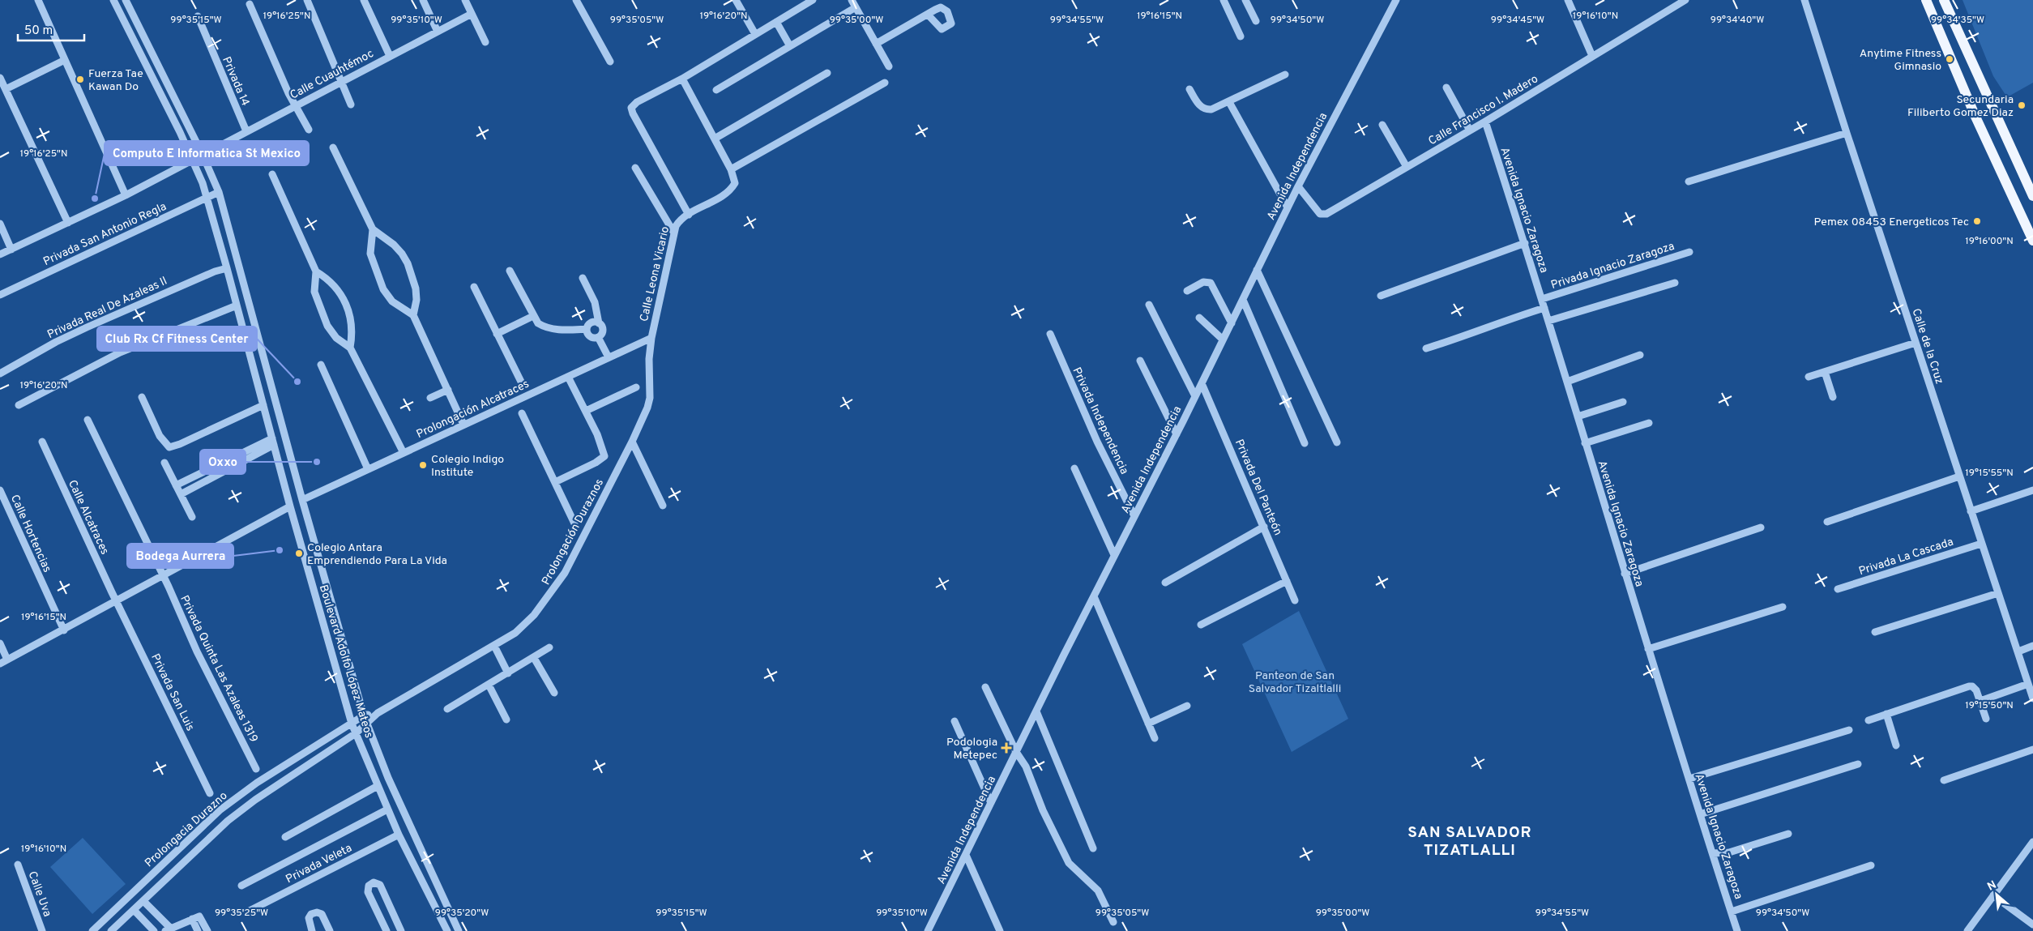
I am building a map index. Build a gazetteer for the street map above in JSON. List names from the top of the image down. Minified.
{"streets":{"street":["Calle Cuauhtémoc","Privada 14","Calle Francisco I. Madero","Avenida Independencia","Avenida Ignacio Zaragoza","Privada San Antonio Regla","Privada Ignacio Zaragoza","Calle Leona Vicario","Privada Real De Azaleas II","Calle de la Cruz","Prolongación Alcatraces","Privada Independencia","Privada Del Panteón","Calle Alcatraces","Prolongación Duraznos","Calle Hortencias","Privada La Cascada","Boulevard Adolfo López Mateos","Privada Quinta Las Azaleas 1319","Privada San Luis","Prolongacia Durazno","Privada Veleta","Calle Uva"]},"crossings":[["Calle Cuauhtémoc","Privada 14"],["Calle Cuauhtémoc","Boulevard Adolfo López Mateos"],["Calle Francisco I. Madero","Avenida Independencia"],["Calle Francisco I. Madero","Avenida Ignacio Zaragoza"],["Avenida Independencia","Privada Independencia"],["Avenida Independencia","Privada Del Panteón"],["Avenida Ignacio Zaragoza","Privada Ignacio Zaragoza"],["Privada San Antonio Regla","Boulevard Adolfo López Mateos"],["Calle Leona Vicario","Prolongación Alcatraces"],["Calle Leona Vicario","Prolongación Duraznos"],["Privada Real De Azaleas II","Boulevard Adolfo López Mateos"],["Calle de la Cruz","Privada La Cascada"],["Prolongación Alcatraces","Boulevard Adolfo López Mateos"],["Calle Alcatraces","Privada San Luis"],["Prolongación Duraznos","Boulevard Adolfo López Mateos"],["Prolongación Duraznos","Prolongacia Durazno"],["Boulevard Adolfo López Mateos","Prolongacia Durazno"],["Boulevard Adolfo López Mateos","Privada Veleta"]],"districts":["SAN SALVADOR TIZATLALLI"],"parks":["Panteon de San Salvador Tizaltlalli"],"places":{"other":["Anytime Fitness Gimnasio","Fuerza Tae Kawan Do","Secundaria Filiberto Gomez Diaz","Computo E Informatica St Mexico","Pemex 08453 Energeticos Tec","Club Rx Cf Fitness Center","Oxxo","Colegio Indigo Institute","Bodega Aurrera","Colegio Antara Emprendiendo Para La Vida"],"health":["Podologia Metepec"]},"scale_bar":"50 m","north":"top left","coordinates":["19°16'25\"N","19°16'20\"N","19°16'15\"N","19°16'10\"N","99°35'15\"W","99°35'10\"W","99°35'05\"W","99°35'00\"W","99°34'55\"W","99°34'50\"W","99°34'45\"W","99°34'40\"W","99°34'35\"W","19°16'00\"N","19°15'55\"N","19°15'50\"N","99°35'25\"W","99°35'20\"W"]}
